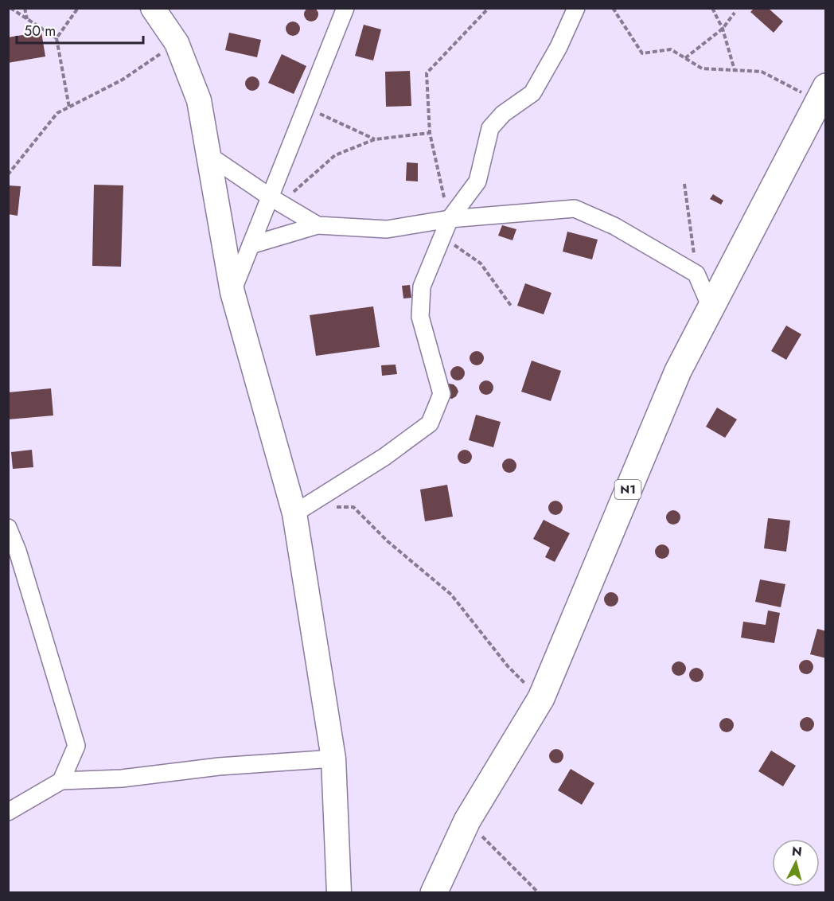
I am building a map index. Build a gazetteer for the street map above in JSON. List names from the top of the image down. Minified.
{"streets":{"highway":["N1"]},"scale_bar":"50 m","north":"top"}
